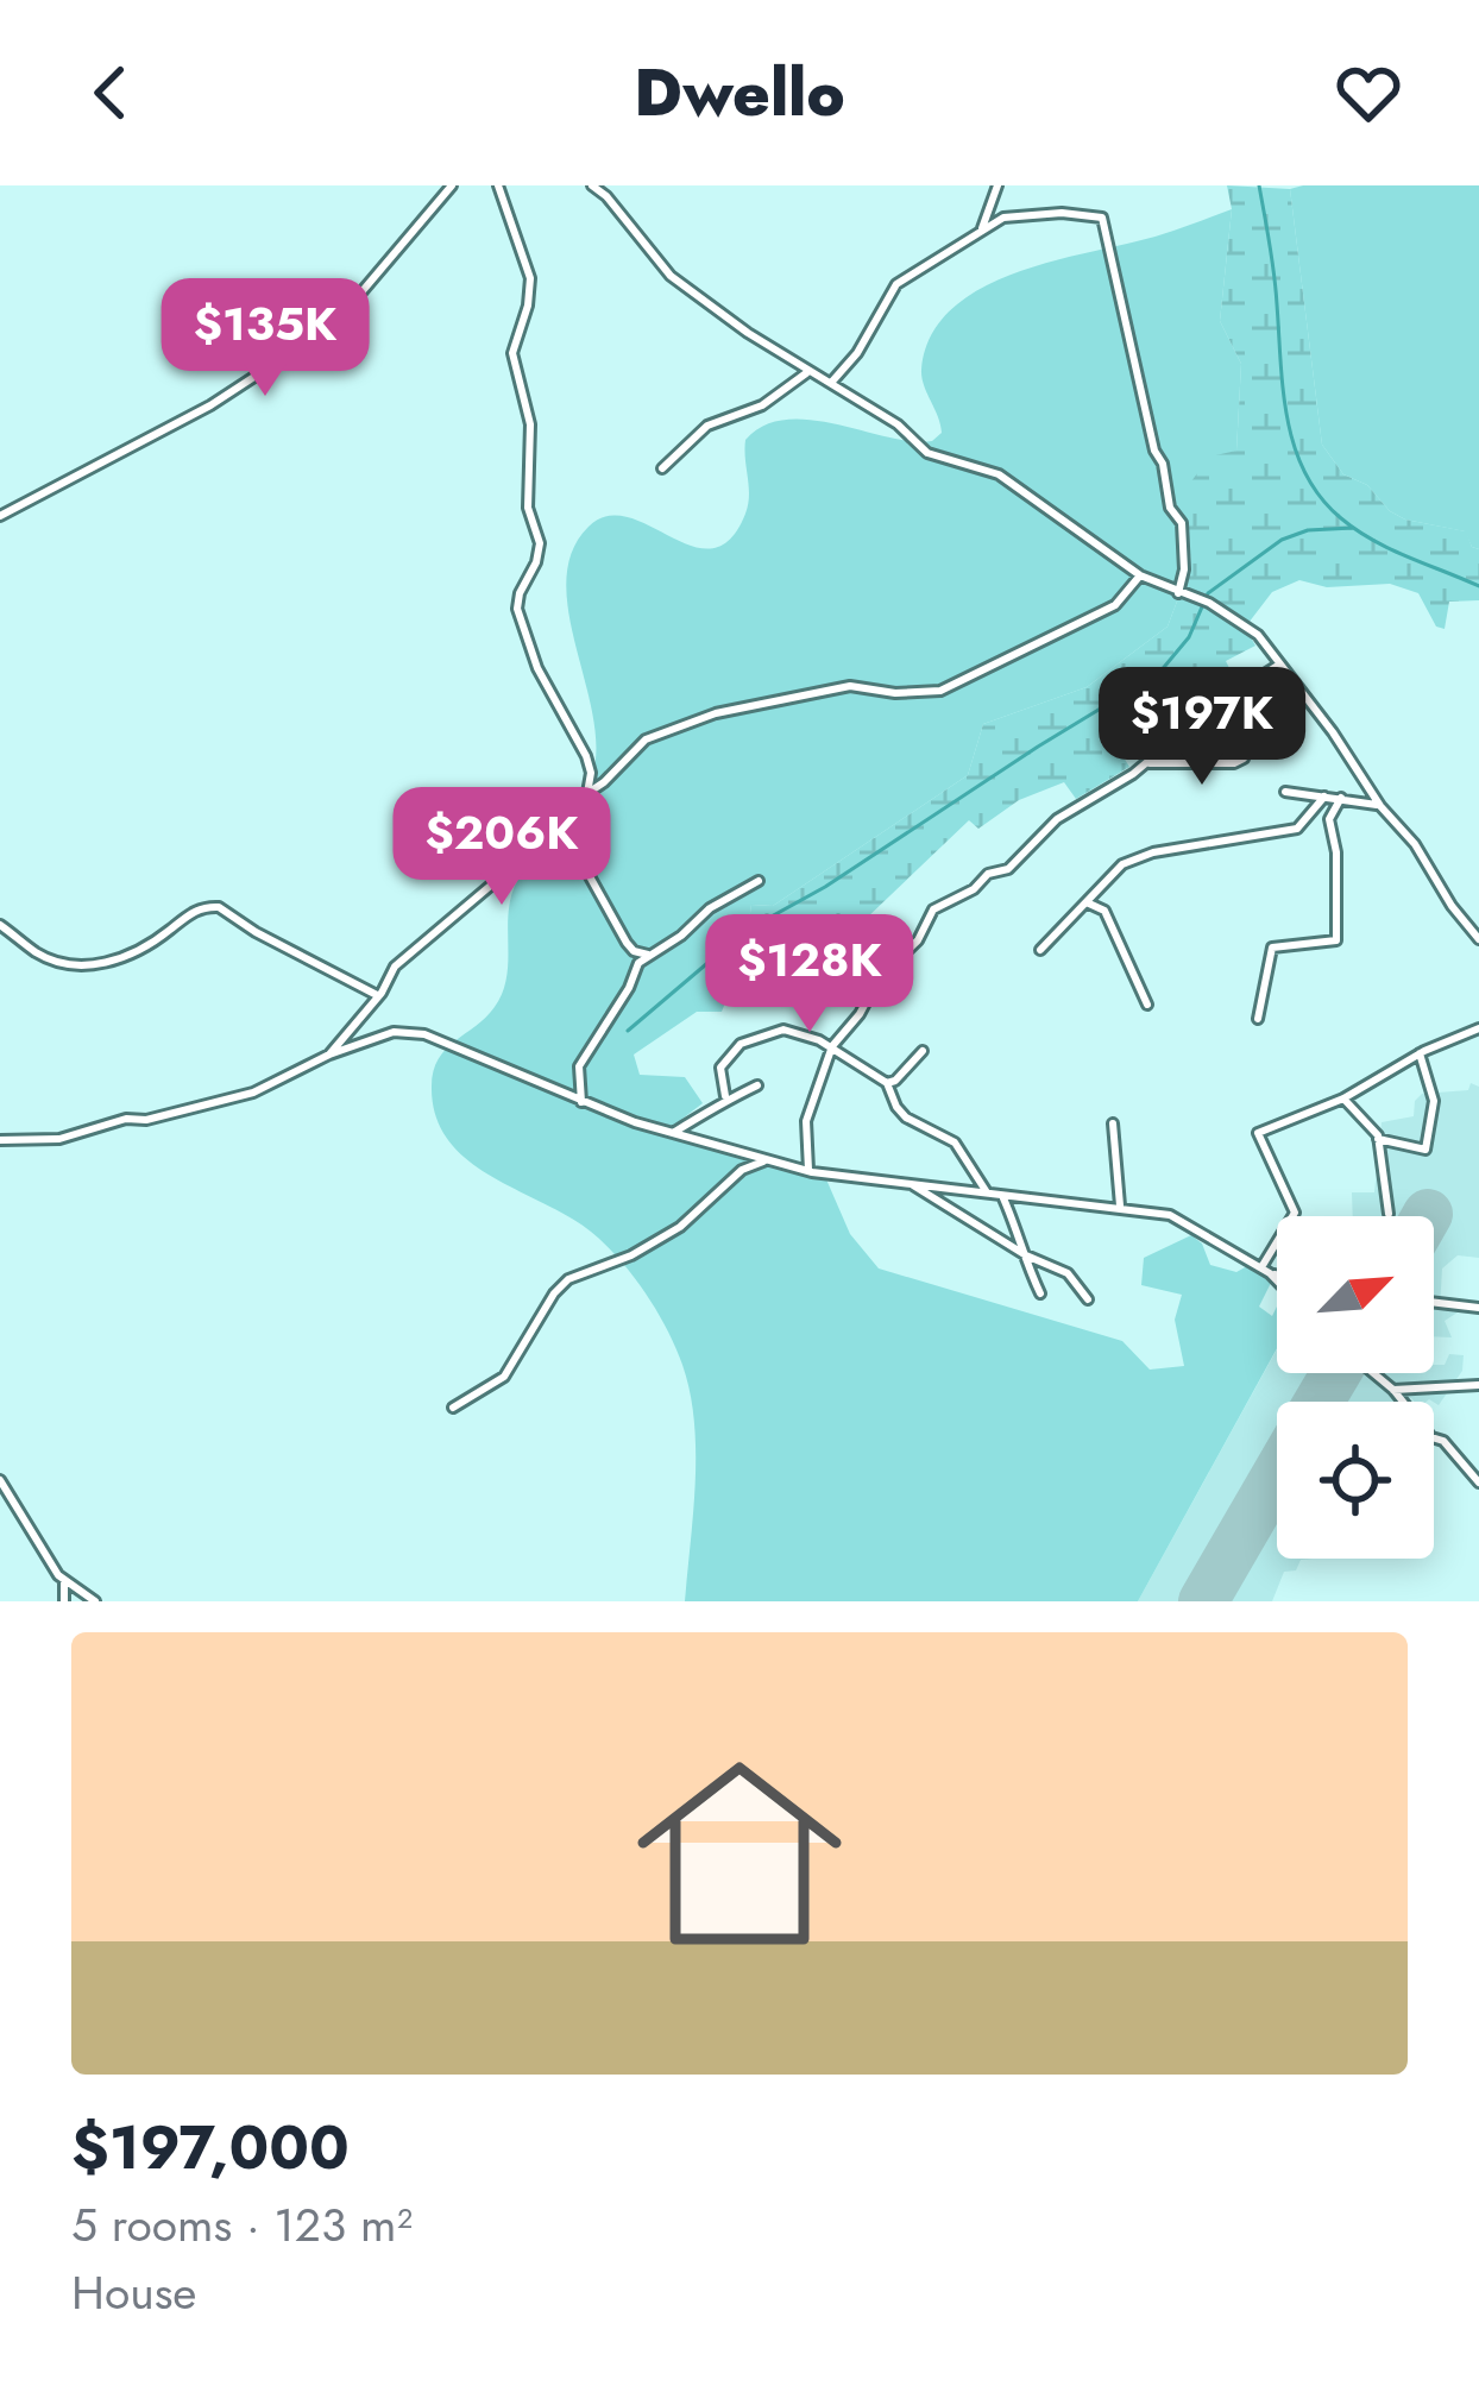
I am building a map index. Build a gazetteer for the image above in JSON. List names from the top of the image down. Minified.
{"north":"top right","page":{"header":"Dwello","price":["$135K","$197K","$206K","$128K"],"list":[{"name":"$197,000","note":"5 rooms · 123 m² · House"}]}}
